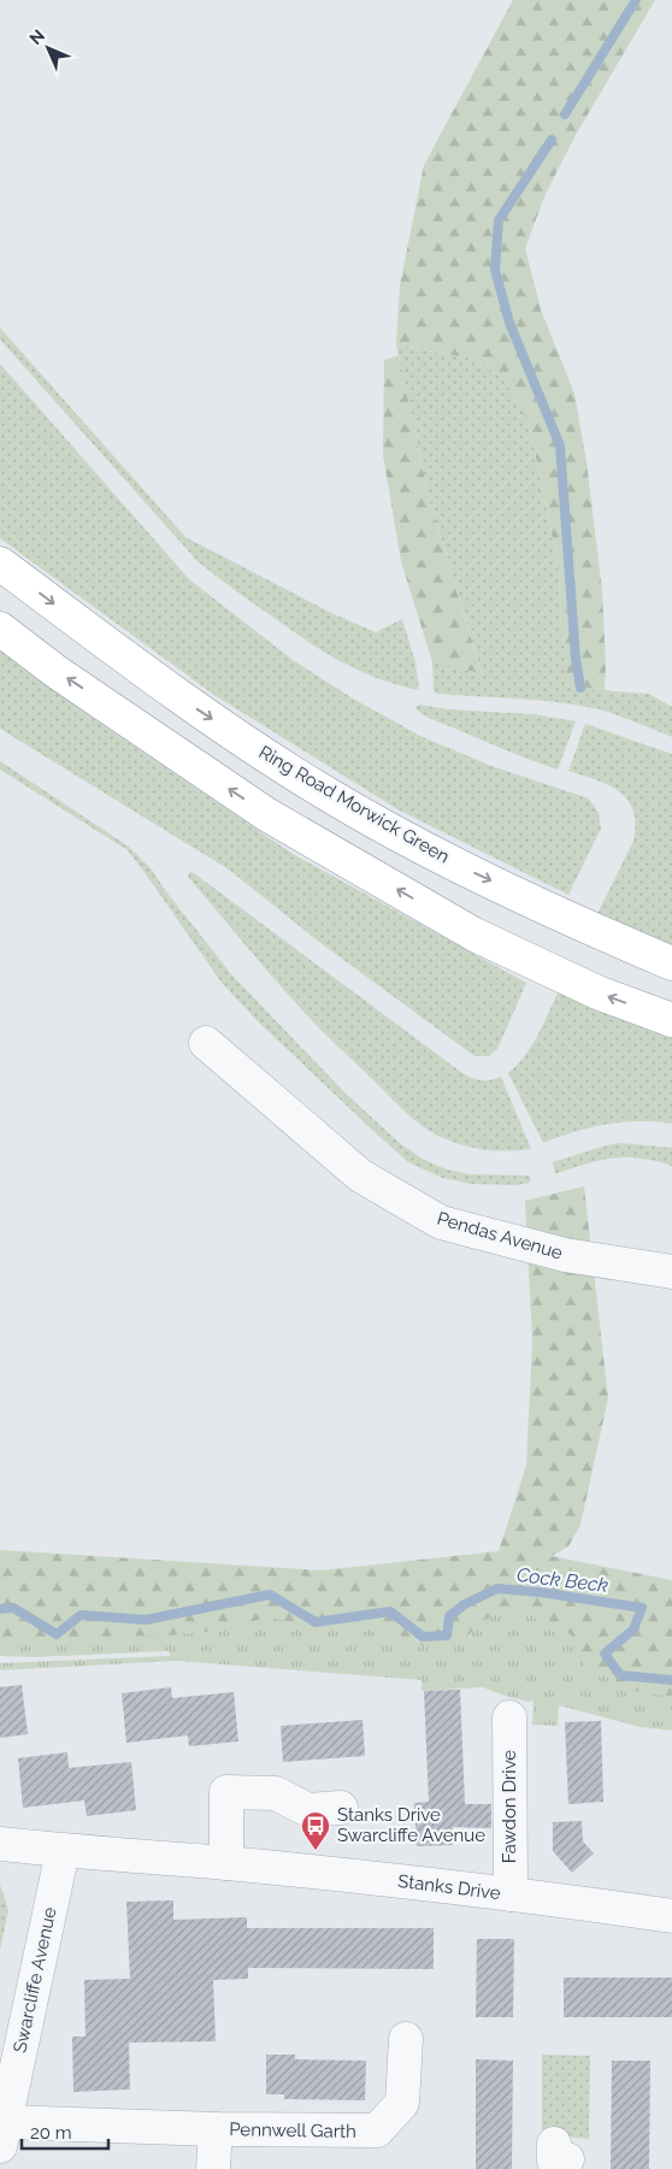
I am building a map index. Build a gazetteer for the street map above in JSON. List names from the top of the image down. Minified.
{"streets":{"highway":["Ring Road Morwick Green"],"street":["Pendas Avenue","Fawdon Drive","Stanks Drive","Swarcliffe Avenue","Pennwell Garth"]},"crossings":[["Fawdon Drive","Stanks Drive"],["Stanks Drive","Swarcliffe Avenue"],["Swarcliffe Avenue","Pennwell Garth"]],"water":["Cock Beck"],"places":{"bus stop":["Stanks Drive Swarcliffe Avenue"]},"scale_bar":"20 m","north":"top left"}
